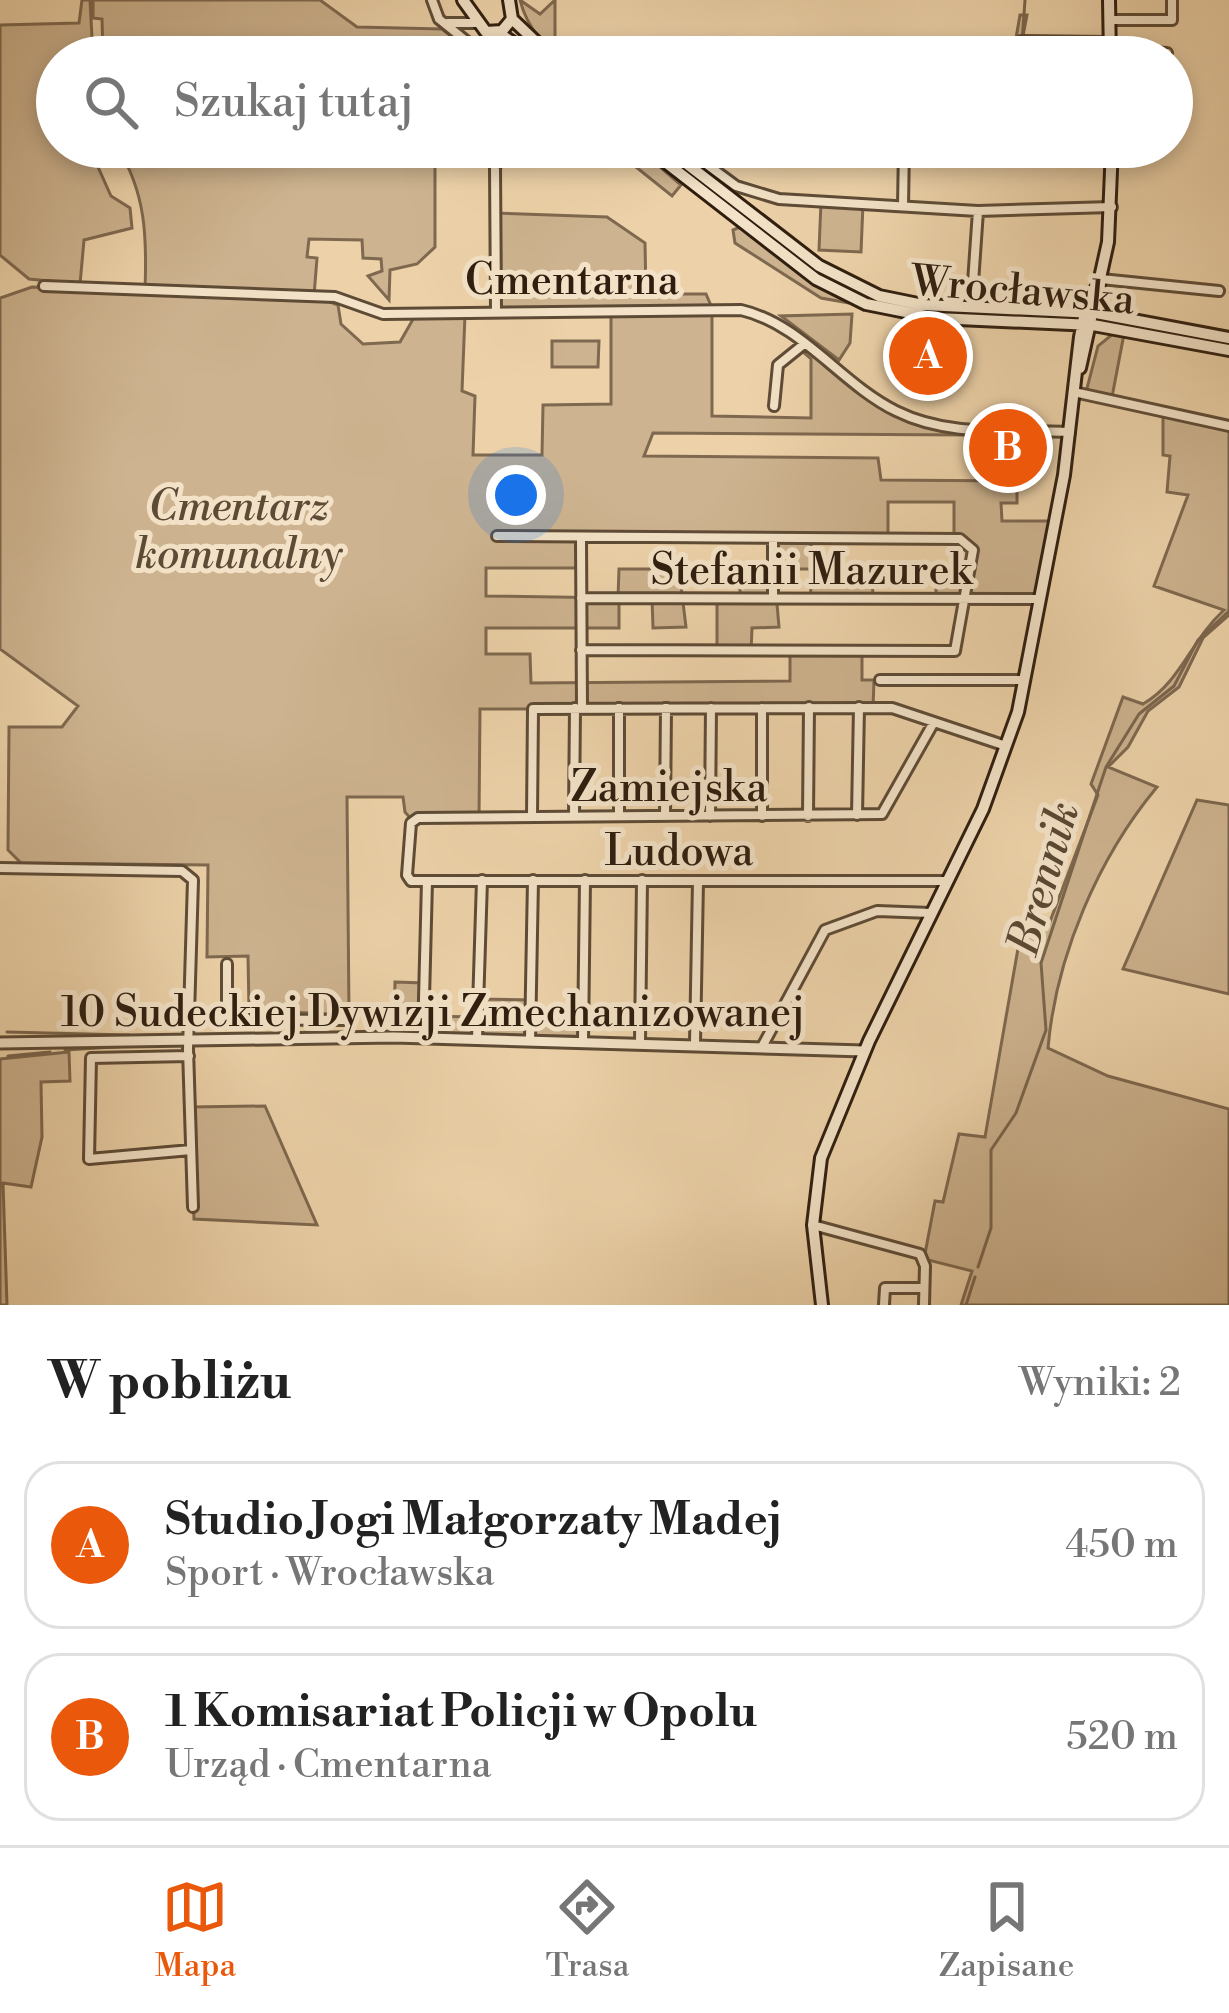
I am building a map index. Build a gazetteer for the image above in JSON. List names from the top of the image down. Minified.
{"streets":{"main road":["Wrocławska"],"street":["Cmentarna","Stefanii Mazurek","Zamiejska","Ludowa","10 Sudeckiej Dywizji Zmechanizowanej"]},"crossings":[["Zamiejska","Ludowa"]],"water":["Brennik"],"parks":["Cmentarz komunalny"],"page":{"search":"Szukaj tutaj","pins":["A","B"],"heading":["W pobliżu","Wyniki: 2"],"list":[{"mark":"A","name":"Studio Jogi Małgorzaty Madej","note":"Sport · Wrocławska","value":"450 m"},{"mark":"B","name":"1 Komisariat Policji w Opolu","note":"Urząd · Cmentarna","value":"520 m"}],"nav":["Mapa","Trasa","Zapisane"]}}
